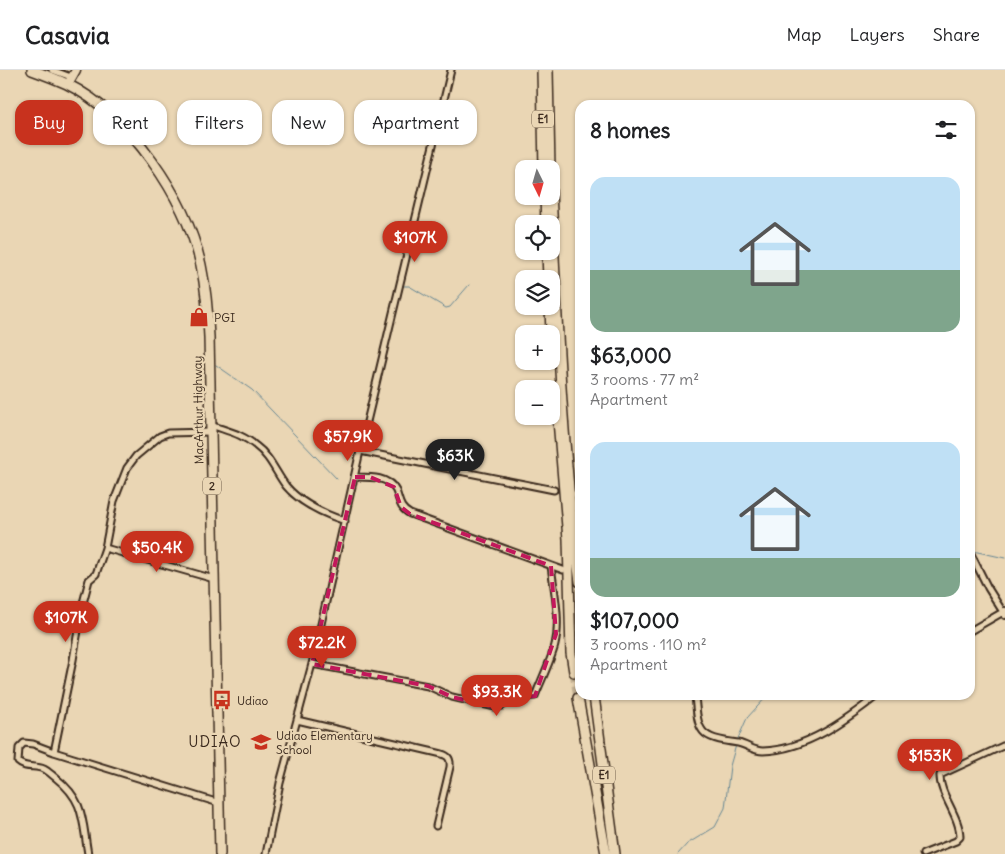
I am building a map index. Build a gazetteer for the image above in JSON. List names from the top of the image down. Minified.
{"streets":{"highway":["E1","MacArthur Highway","2"]},"districts":["UDIAO"],"places":{"shop":["PGI"],"bus stop":["Udiao"],"school or university":["Udiao Elementary School"]},"north":"bottom","page":{"header":"Casavia","nav":["Map","Layers","Share"],"chip":["Buy","Rent","Filters","New","Apartment"],"heading":"8 homes","map_buttons":["+","−"],"list":[{"name":"$63,000","note":"3 rooms · 77 m² · Apartment"},{"name":"$107,000","note":"3 rooms · 110 m² · Apartment"}],"price":["$107K","$57.9K","$63K","$50.4K","$107K","$72.2K","$93.3K","$153K"]}}
